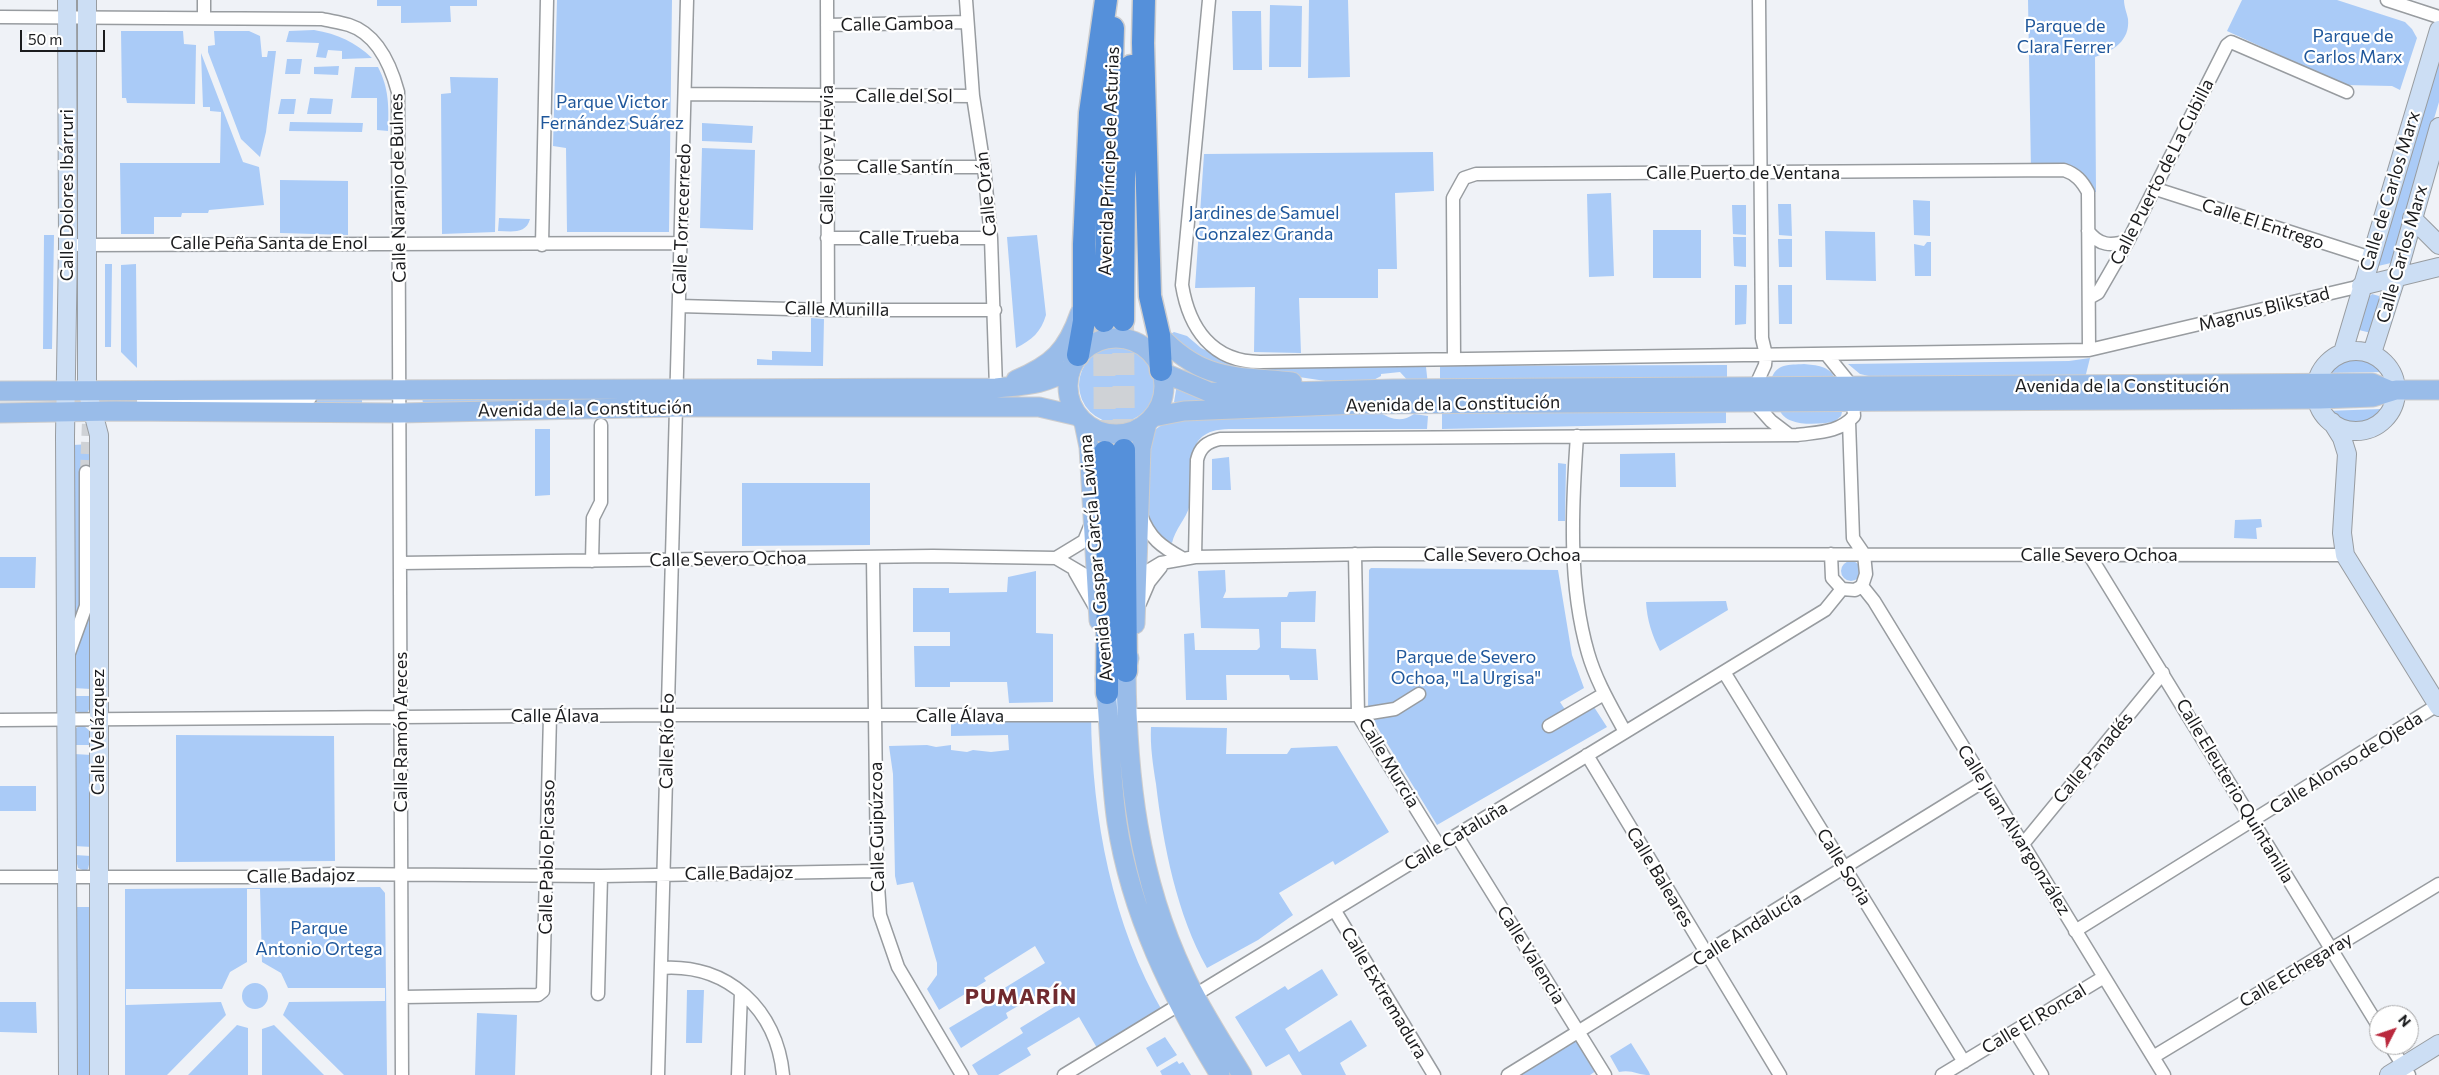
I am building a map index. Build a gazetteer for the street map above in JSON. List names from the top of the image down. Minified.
{"streets":{"highway":["Avenida Príncipe de Asturias","Avenida Gaspar García Laviana"],"main road":["Avenida de la Constitución"],"street":["Calle Gamboa","Calle del Sol","Calle Jove y Hevia","Calle Santín","Calle Puerto de La Cubilla","Calle Puerto de Ventana","Calle Naranjo de Bulnes","Calle de Carlos Marx","Calle Orán","Calle Dolores Ibárruri","Calle Torrecerredo","Calle El Entrego","Calle Trueba","Calle Peña Santa de Enol","Calle Carlos Marx","Calle Munilla","Magnus Blikstad","Calle Severo Ochoa","Calle Álava","Calle Velázquez","Calle Ramón Areces","Calle Río Eo","Calle Panadés","Calle Murcia","Calle Alonso de Ojeda","Calle Eleuterio Quintanilla","Calle Guipúzcoa","Calle Juan Alvargonzález","Calle Cataluña","Calle Pablo Picasso","Calle Soria","Calle Badajoz","Calle Baleares","Calle Andalucía","Calle Valencia","Calle Echegaray","Calle Extremadura","Calle El Roncal"]},"crossings":[["Calle Gamboa","Calle Jove y Hevia"],["Calle Gamboa","Calle Orán"],["Calle del Sol","Calle Jove y Hevia"],["Calle del Sol","Calle Orán"],["Calle del Sol","Calle Torrecerredo"],["Calle Jove y Hevia","Calle Santín"],["Calle Jove y Hevia","Calle Trueba"],["Calle Jove y Hevia","Calle Munilla"],["Calle Santín","Calle Orán"],["Calle Puerto de La Cubilla","Calle Puerto de Ventana"],["Calle Puerto de La Cubilla","Calle El Entrego"],["Calle Puerto de Ventana","Magnus Blikstad"],["Calle Puerto de Ventana","Avenida de la Constitución"],["Calle Naranjo de Bulnes","Calle Dolores Ibárruri"],["Calle Naranjo de Bulnes","Calle Peña Santa de Enol"],["Calle Naranjo de Bulnes","Avenida de la Constitución"],["Calle Naranjo de Bulnes","Calle Ramón Areces"],["Calle de Carlos Marx","Calle El Entrego"],["Calle de Carlos Marx","Magnus Blikstad"],["Calle Orán","Calle Trueba"],["Calle Orán","Calle Munilla"],["Calle Orán","Avenida de la Constitución"],["Calle Dolores Ibárruri","Calle Peña Santa de Enol"],["Calle Dolores Ibárruri","Avenida de la Constitución"],["Calle Dolores Ibárruri","Calle Velázquez"],["Calle Torrecerredo","Calle Peña Santa de Enol"],["Calle Torrecerredo","Calle Munilla"],["Calle Torrecerredo","Avenida de la Constitución"],["Calle Torrecerredo","Calle Río Eo"],["Calle Carlos Marx","Magnus Blikstad"],["Magnus Blikstad","Avenida de la Constitución"],["Avenida de la Constitución","Calle Severo Ochoa"],["Avenida de la Constitución","Avenida Gaspar García Laviana"],["Avenida de la Constitución","Calle Velázquez"],["Avenida de la Constitución","Calle Ramón Areces"],["Avenida de la Constitución","Calle Río Eo"],["Calle Severo Ochoa","Avenida Gaspar García Laviana"],["Calle Severo Ochoa","Calle Ramón Areces"],["Calle Severo Ochoa","Calle Río Eo"],["Calle Severo Ochoa","Calle Murcia"],["Calle Severo Ochoa","Calle Eleuterio Quintanilla"],["Calle Severo Ochoa","Calle Guipúzcoa"],["Avenida Gaspar García Laviana","Calle Álava"],["Avenida Gaspar García Laviana","Calle Cataluña"],["Calle Álava","Calle Velázquez"],["Calle Álava","Calle Ramón Areces"],["Calle Álava","Calle Río Eo"],["Calle Álava","Calle Guipúzcoa"],["Calle Álava","Calle Pablo Picasso"],["Calle Velázquez","Calle Badajoz"],["Calle Ramón Areces","Calle Pablo Picasso"],["Calle Ramón Areces","Calle Badajoz"],["Calle Río Eo","Calle Badajoz"],["Calle Panadés","Calle Eleuterio Quintanilla"],["Calle Panadés","Calle Juan Alvargonzález"],["Calle Murcia","Calle Cataluña"],["Calle Alonso de Ojeda","Calle Eleuterio Quintanilla"],["Calle Alonso de Ojeda","Calle Juan Alvargonzález"],["Calle Eleuterio Quintanilla","Calle Echegaray"],["Calle Guipúzcoa","Calle Badajoz"],["Calle Juan Alvargonzález","Calle Andalucía"],["Calle Juan Alvargonzález","Calle Echegaray"],["Calle Juan Alvargonzález","Calle El Roncal"],["Calle Cataluña","Calle Soria"],["Calle Cataluña","Calle Baleares"],["Calle Cataluña","Calle Valencia"],["Calle Cataluña","Calle Extremadura"],["Calle Pablo Picasso","Calle Badajoz"],["Calle Soria","Calle Andalucía"],["Calle Soria","Calle El Roncal"],["Calle Baleares","Calle Andalucía"],["Calle Andalucía","Calle Valencia"]],"districts":["PUMARÍN"],"parks":["Parque de Clara Ferrer","Parque de Carlos Marx","Parque Victor Fernández Suárez","Jardines de Samuel Gonzalez Granda","Parque de Severo Ochoa, \"La Urgisa\"","Parque Antonio Ortega"],"scale_bar":"50 m","north":"top right"}
